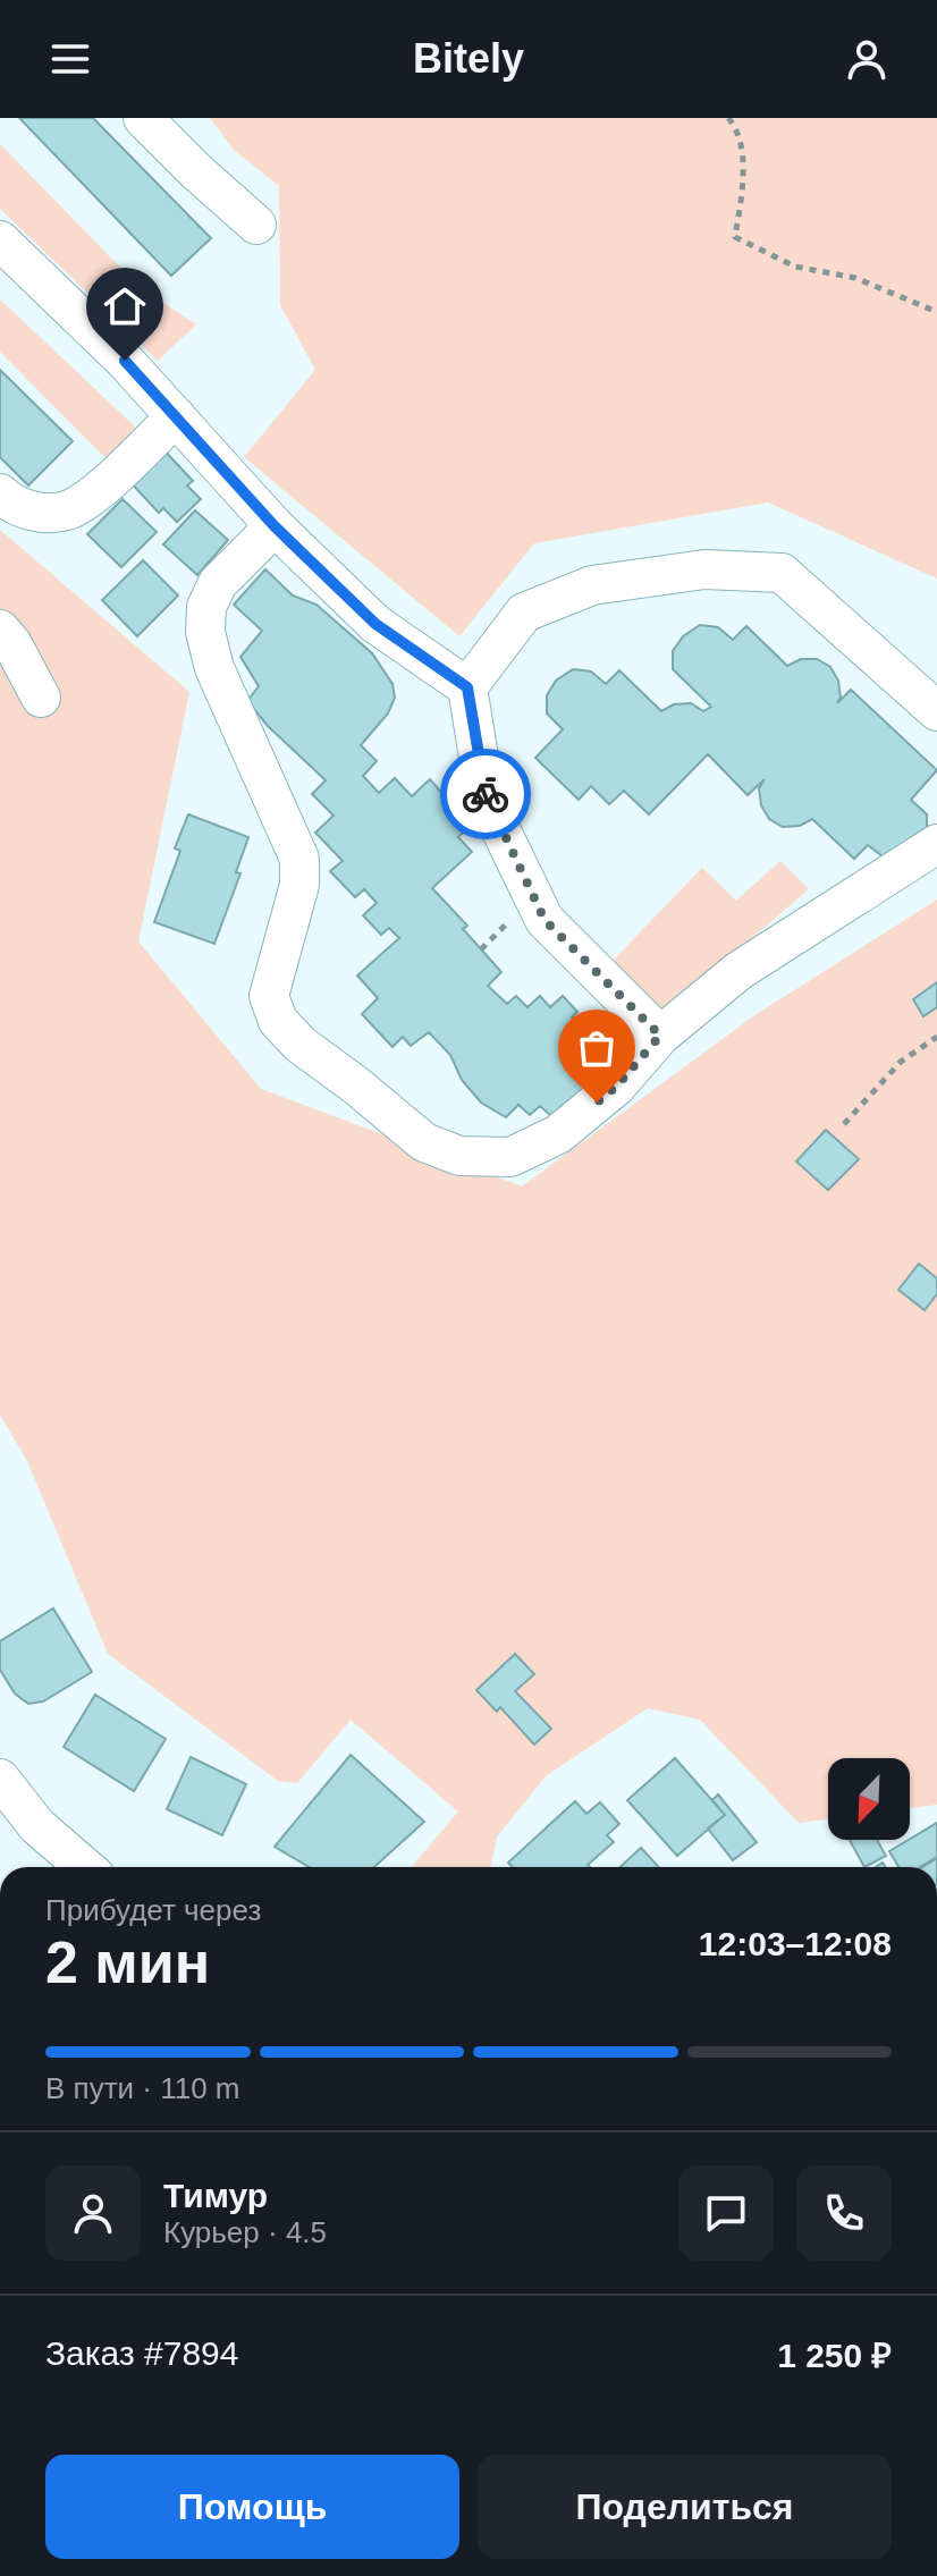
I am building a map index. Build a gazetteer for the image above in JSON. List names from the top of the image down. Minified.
{"north":"bottom left","page":{"header":"Bitely","heading":["2 мин","Прибудет через","12:03–12:08"],"panel":["Тимур","Курьер · 4.5","Заказ #7894","1 250 ₽"],"bar":"В пути · 110 m","buttons":["Помощь","Поделиться"]}}
